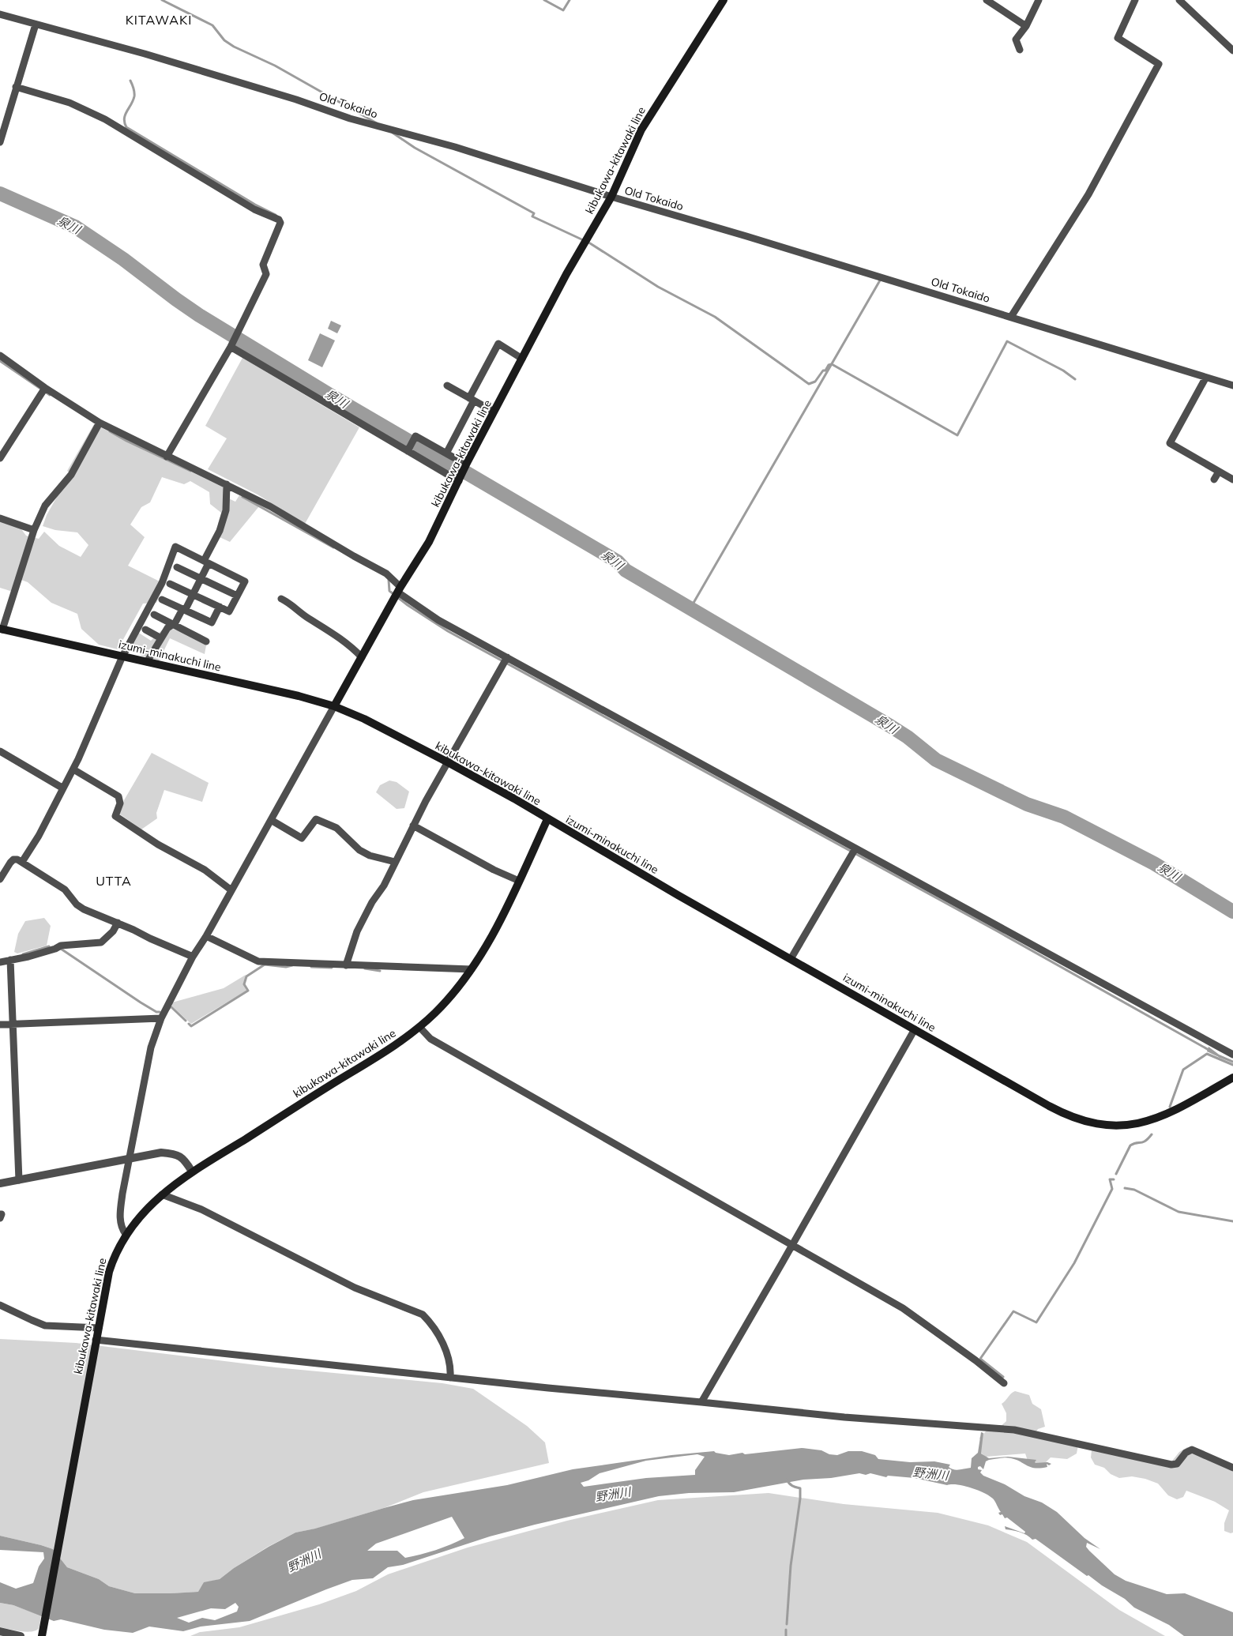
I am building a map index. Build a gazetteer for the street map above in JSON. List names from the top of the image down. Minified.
{"streets":{"main road":["kibukawa-kitawaki line","izumi-minakuchi line"],"street":["Old Tokaido"]},"crossings":[["Old Tokaido","kibukawa-kitawaki line"],["kibukawa-kitawaki line","izumi-minakuchi line"]],"districts":["KITAWAKI","UTTA"],"water":["泉川","野洲川"]}
